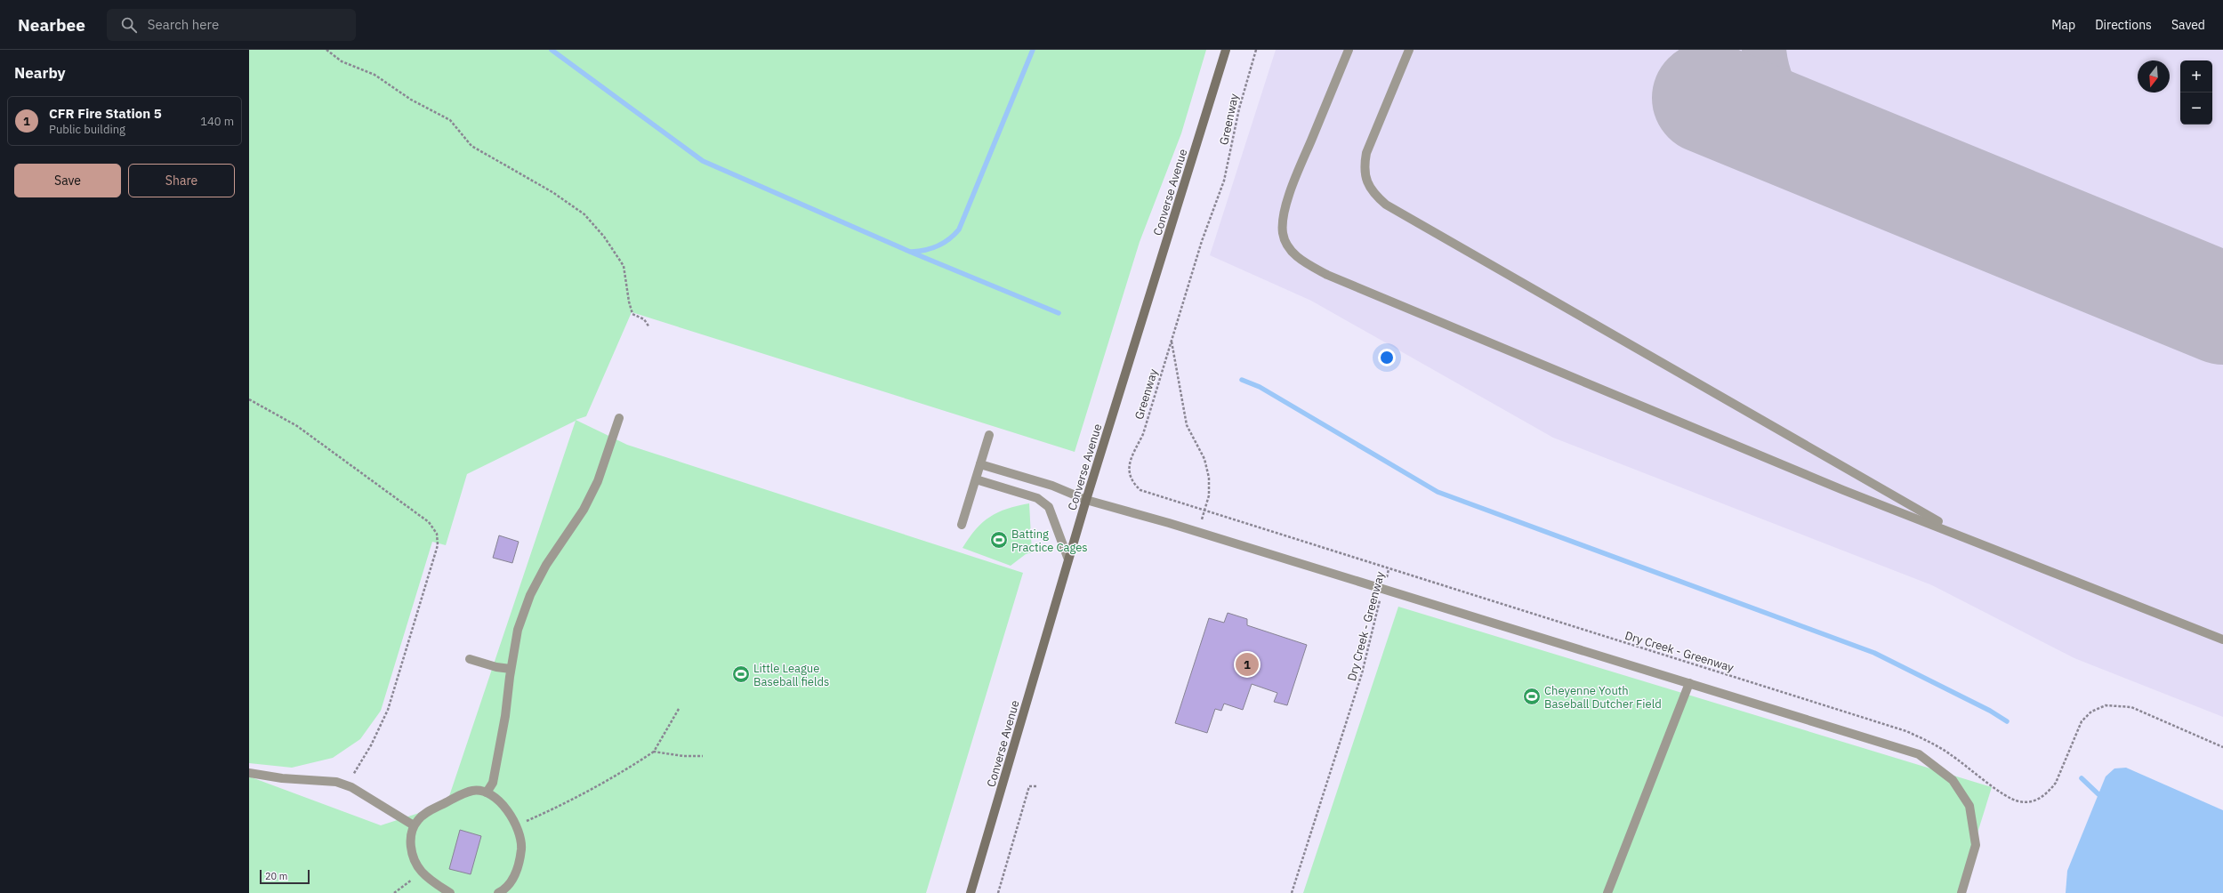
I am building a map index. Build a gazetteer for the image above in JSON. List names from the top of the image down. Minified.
{"streets":{"main road":["Converse Avenue"],"path":["Greenway","Dry Creek - Greenway"]},"crossings":[["Greenway","Dry Creek - Greenway"]],"places":{"sports":["Batting Practice Cages","Little League Baseball fields","Cheyenne Youth Baseball Dutcher Field"]},"scale_bar":"20 m","north":"bottom","page":{"header":"Nearbee","search":"Search here","nav":["Map","Directions","Saved"],"heading":"Nearby","map_buttons":["+","−"],"list":[{"mark":"1","name":"CFR Fire Station 5","note":"Public building","value":"140 m"}],"buttons":["Save","Share"],"pins":"1","scale":"20 m"}}
